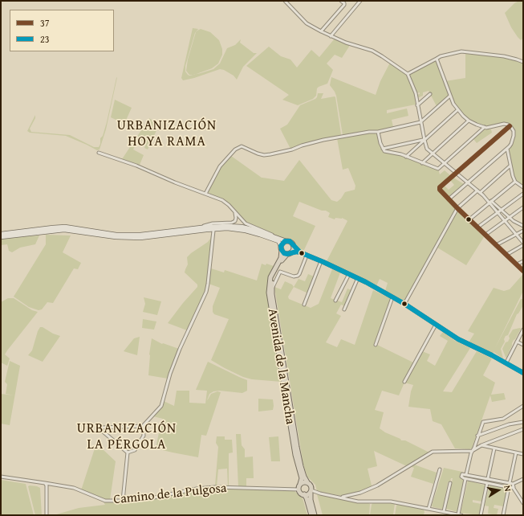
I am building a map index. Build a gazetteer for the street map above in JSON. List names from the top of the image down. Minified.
{"streets":{"main road":["Avenida de la Mancha"],"street":["Camino de la Pulgosa"]},"crossings":[["Avenida de la Mancha","Camino de la Pulgosa"]],"districts":["URBANIZACIÓN HOYA RAMA","URBANIZACIÓN LA PÉRGOLA"],"lines":["transit line 37","transit line 23"],"legend":["37","23"],"north":"right"}
